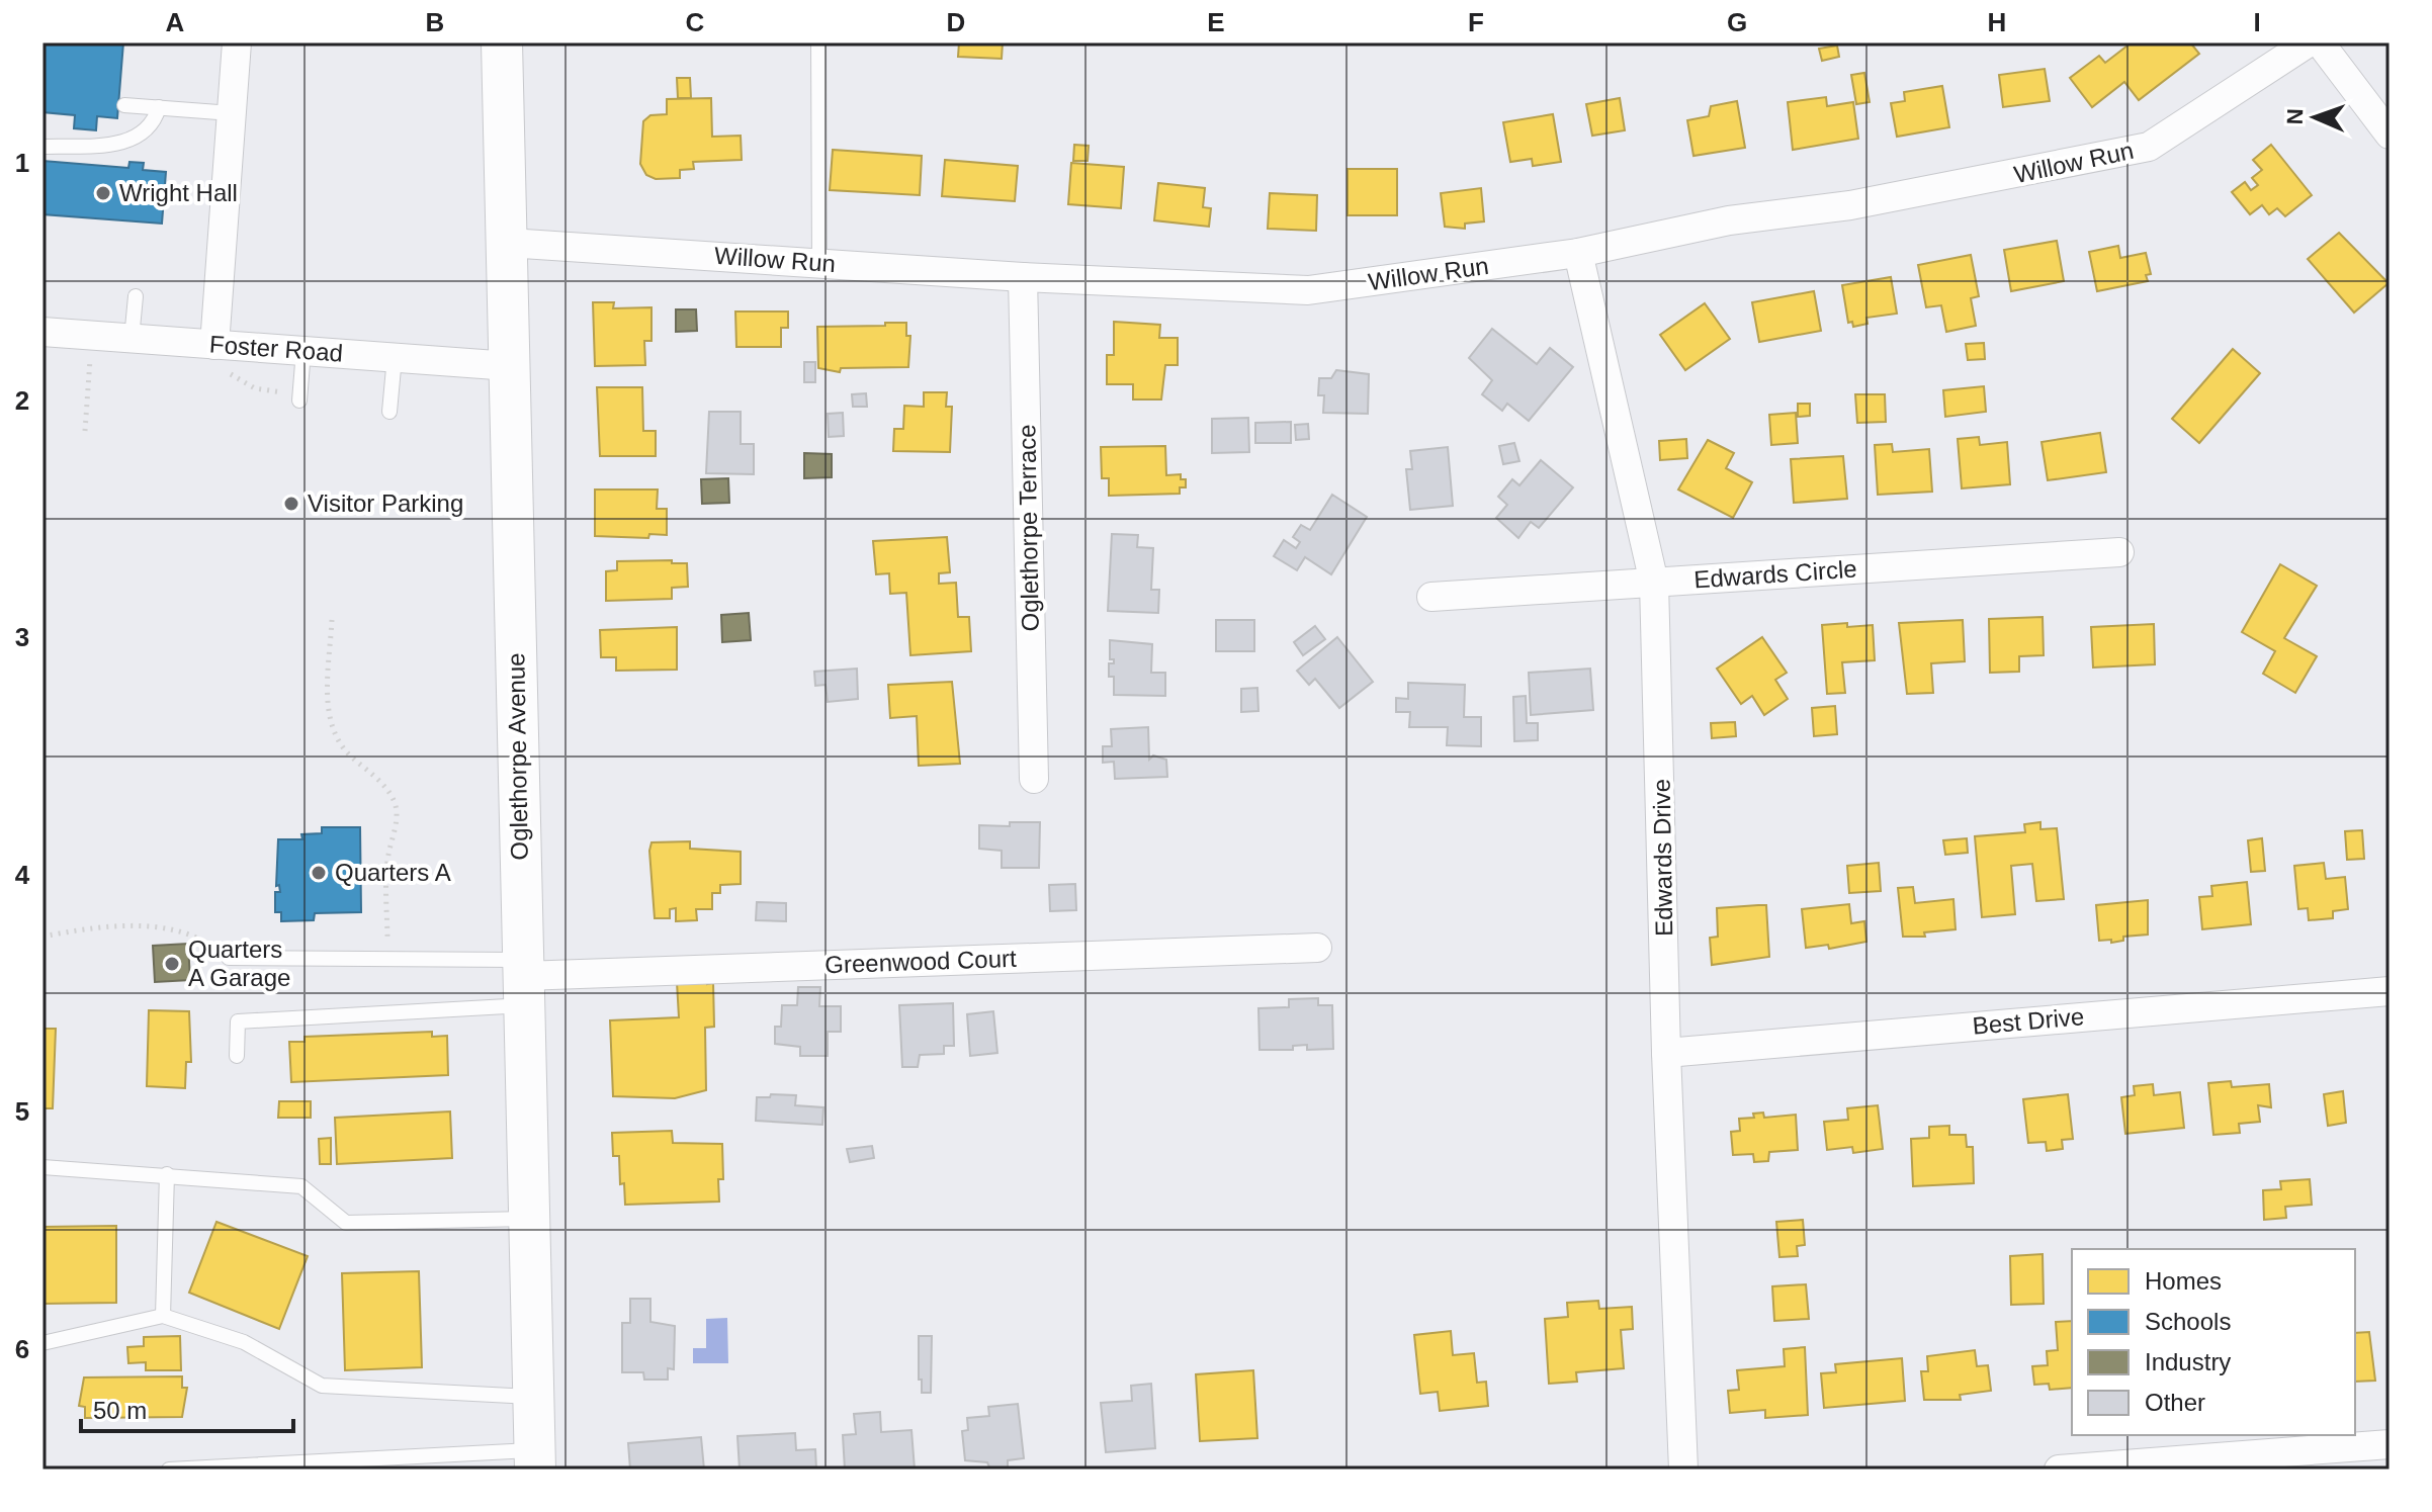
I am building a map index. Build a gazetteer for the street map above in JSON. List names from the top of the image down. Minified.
{"streets":{"main road":["Oglethorpe Avenue"],"street":["Willow Run","Foster Road","Oglethorpe Terrace","Edwards Circle","Edwards Drive","Greenwood Court","Best Drive"]},"crossings":[["Willow Run","Oglethorpe Terrace"],["Willow Run","Oglethorpe Avenue"],["Willow Run","Edwards Drive"],["Foster Road","Oglethorpe Avenue"],["Edwards Circle","Edwards Drive"],["Oglethorpe Avenue","Greenwood Court"],["Edwards Drive","Best Drive"]],"places":["Wright Hall","Visitor Parking","Quarters A","Quarters A Garage"],"legend":["Homes","Schools","Industry","Other"],"scale_bar":"50 m","north":"left","grid":{"columns":["A","B","C","D","E","F","G","H","I"],"rows":["1","2","3","4","5","6"]}}
